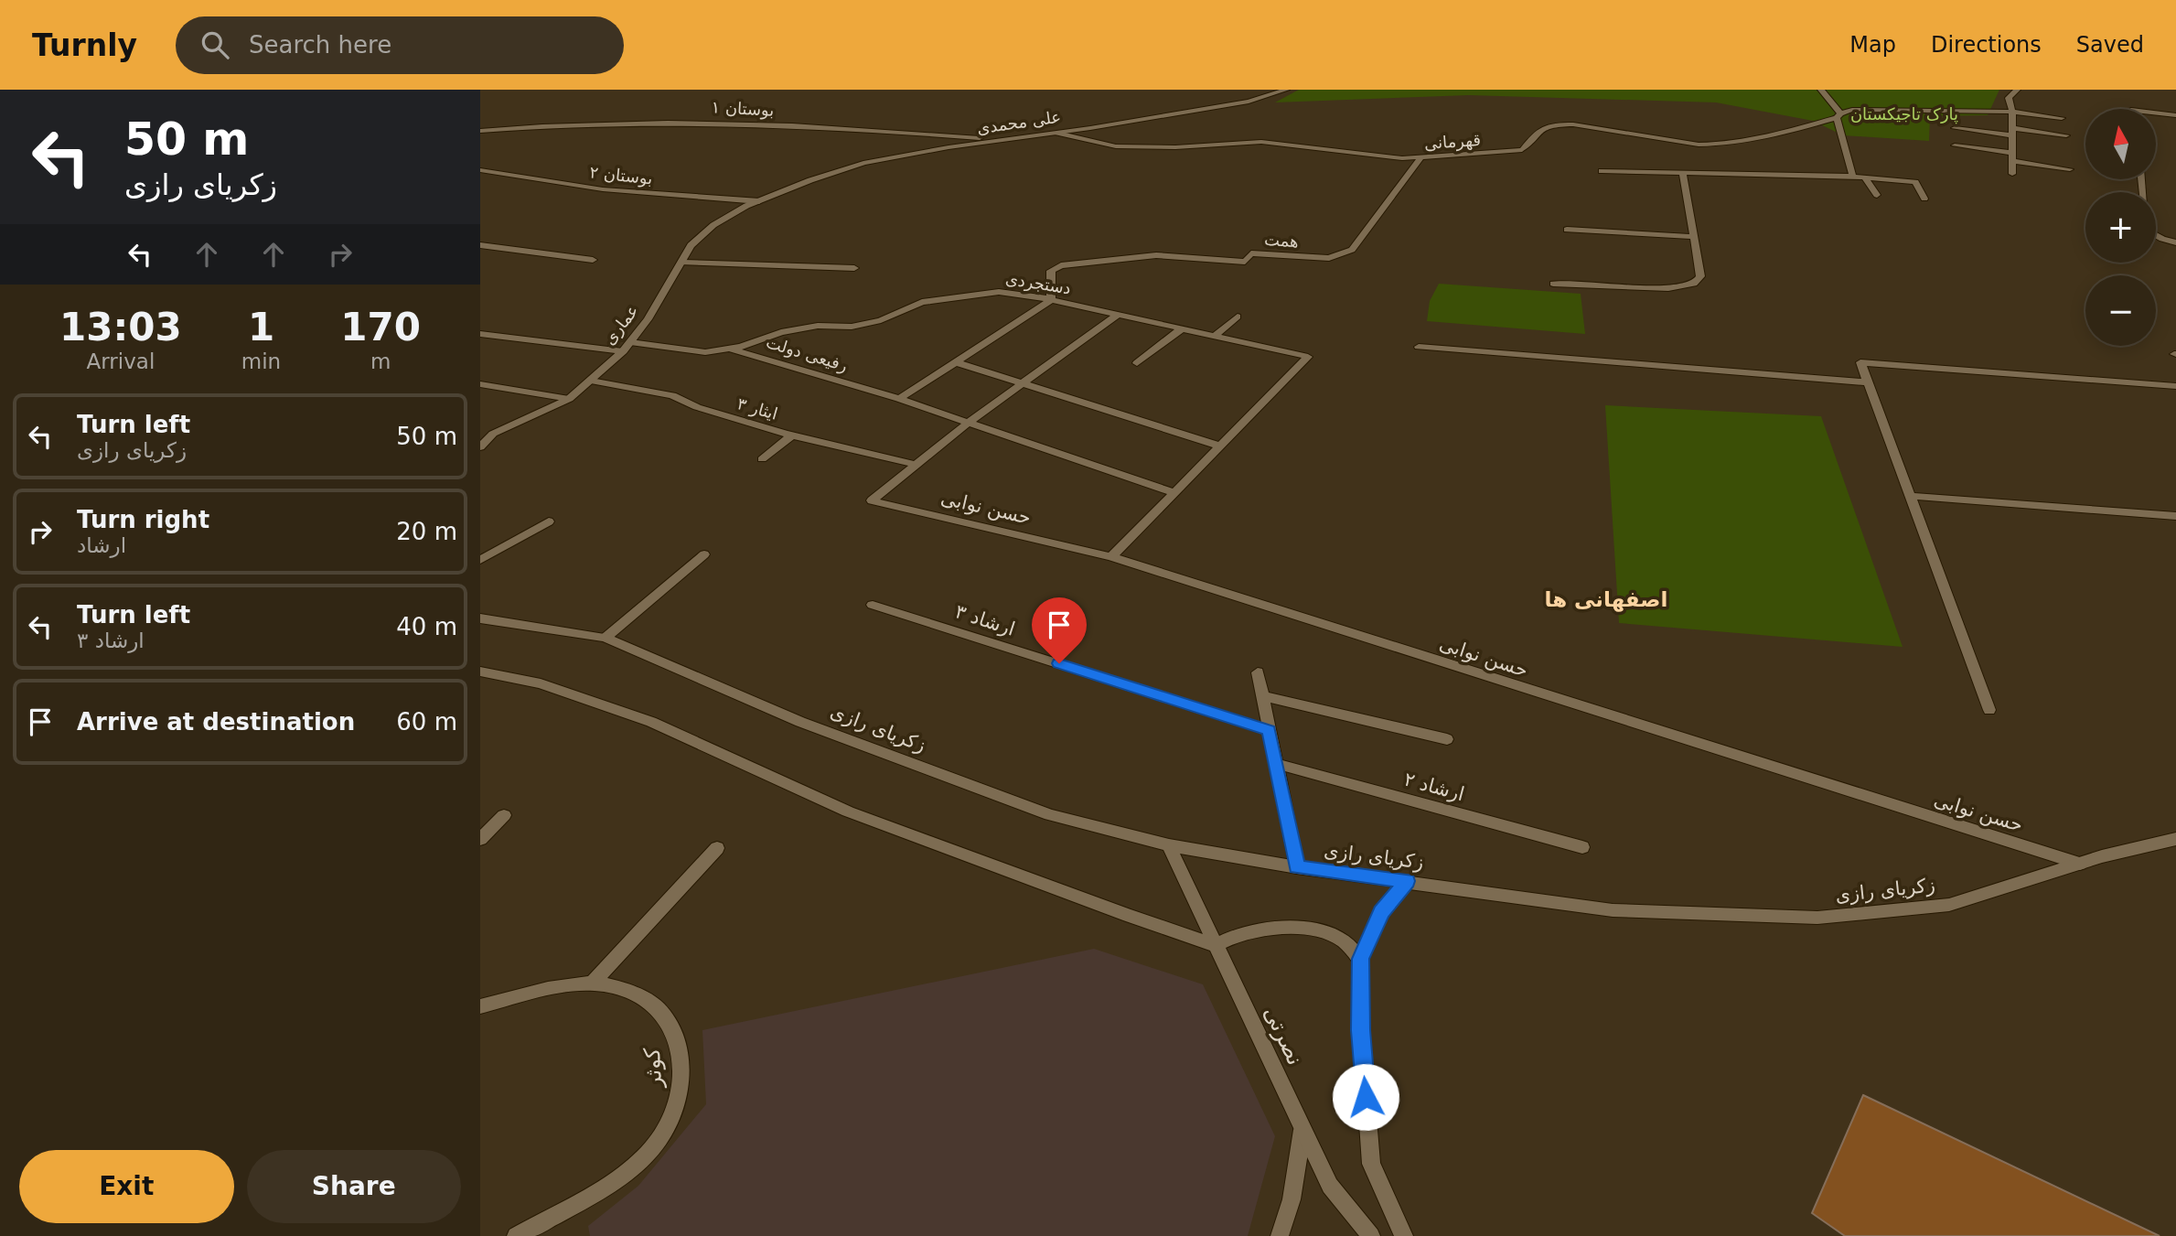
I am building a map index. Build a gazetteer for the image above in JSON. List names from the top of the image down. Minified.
{"streets":{"street":["بوستان ۱","علی محمدی","قهرمانی","بوستان ۲","همت","دستجردی","عماری","رفیعی دولت","ایثار ۳","حسن نوابی","ارشاد ۳","زکریای رازی","ارشاد ۲","نصرتی","کوثر"]},"crossings":[["بوستان ۱","علی محمدی"],["علی محمدی","قهرمانی"],["علی محمدی","بوستان ۲"],["علی محمدی","عماری"],["قهرمانی","همت"],["بوستان ۲","عماری"],["همت","دستجردی"],["دستجردی","رفیعی دولت"],["عماری","رفیعی دولت"],["عماری","ایثار ۳"],["ایثار ۳","حسن نوابی"],["حسن نوابی","زکریای رازی"],["زکریای رازی","نصرتی"]],"districts":["اصفهانی ها"],"parks":["پارک تاجیکستان"],"north":"top","page":{"header":"Turnly","search":"Search here","nav":["Map","Directions","Saved"],"turn":["50 m","زکریای رازی"],"map_buttons":["+","−"],"eta":["13:03","Arrival","1","min","170","m"],"list":[{"name":"Turn left","note":"زکریای رازی","value":"50 m"},{"name":"Turn right","note":"ارشاد","value":"20 m"},{"name":"Turn left","note":"ارشاد ۳","value":"40 m"},{"name":"Arrive at destination","value":"60 m"}],"buttons":["Exit","Share"]}}
